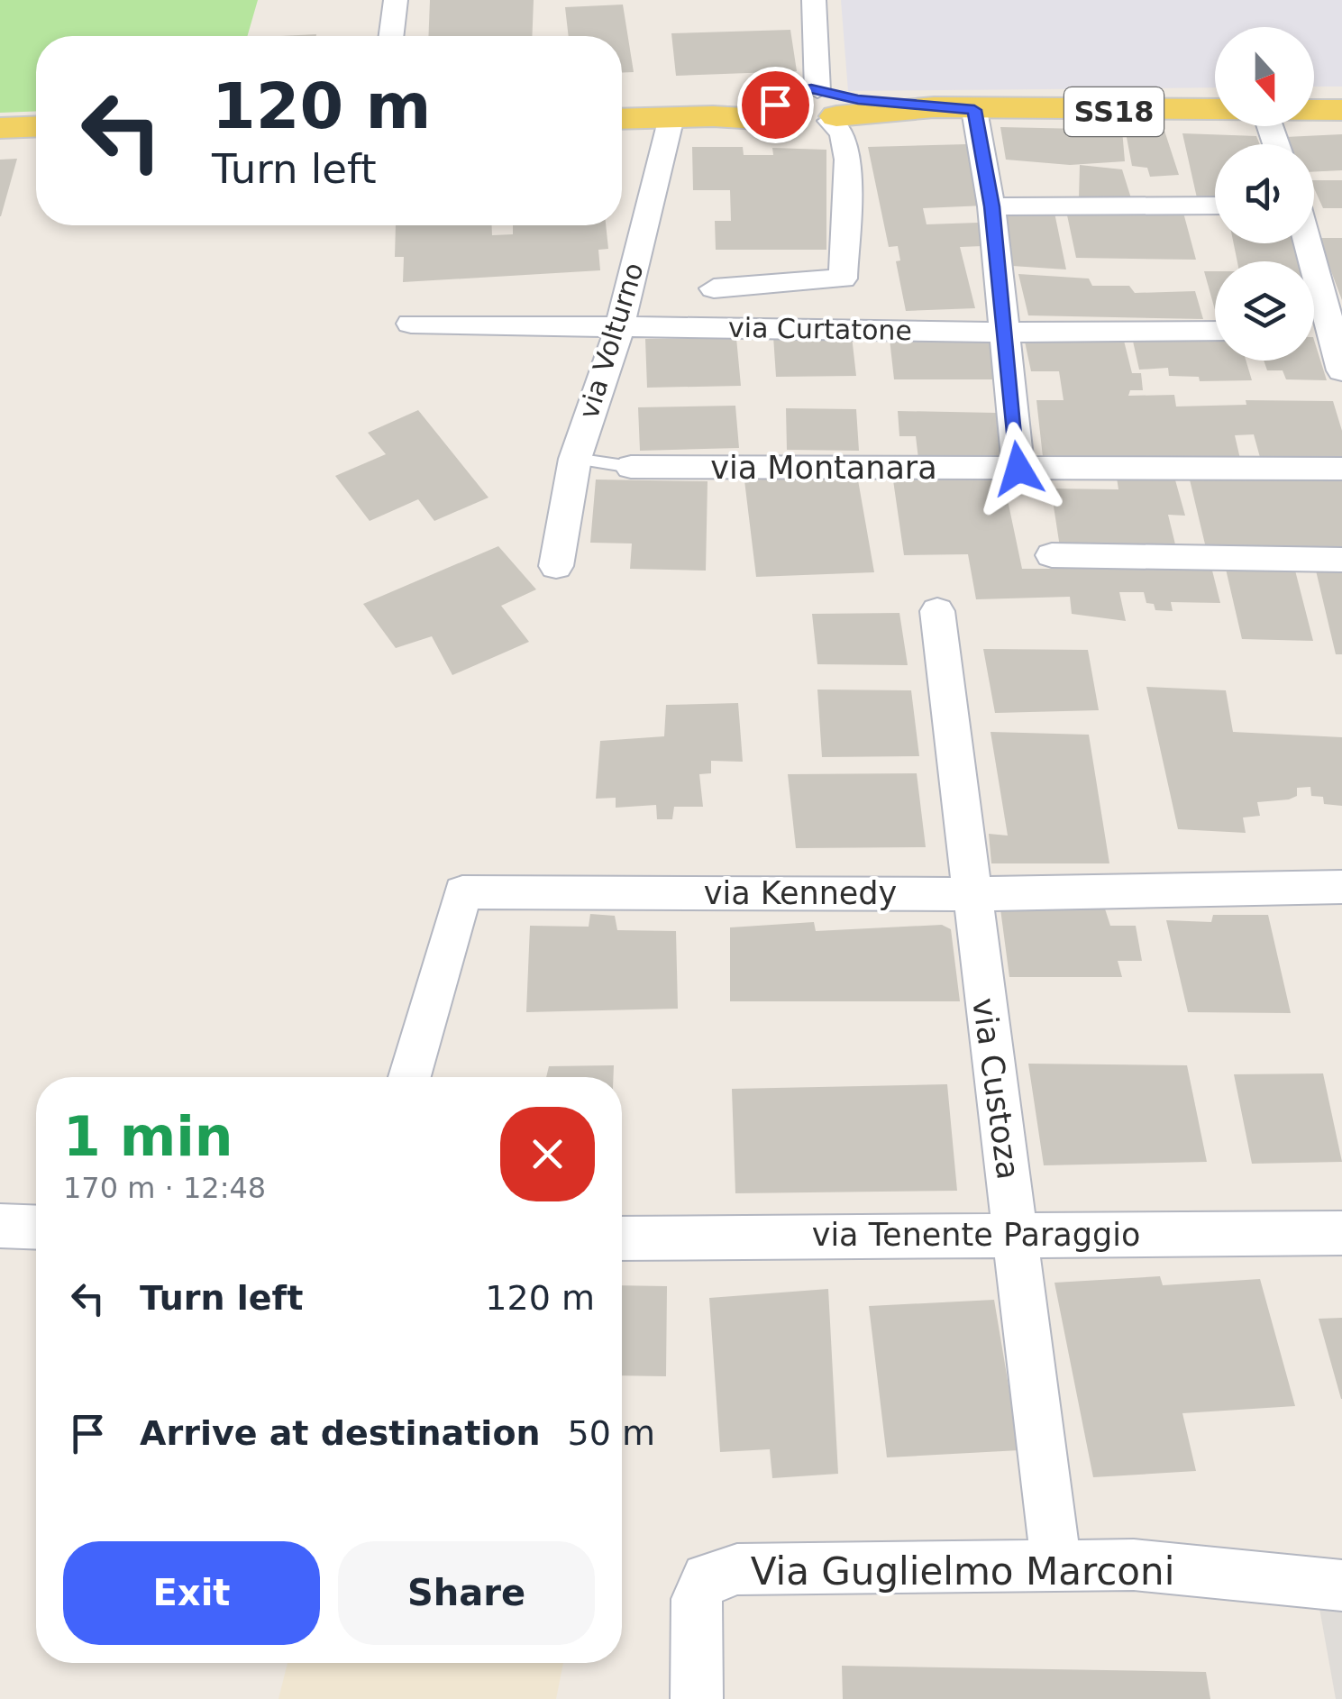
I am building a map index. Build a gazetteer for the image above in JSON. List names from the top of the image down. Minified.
{"streets":{"main road":["SS18"],"street":["via Curtatone","via Volturno","via Montanara","via Kennedy","via Custoza","via Tenente Paraggio","Via Guglielmo Marconi"]},"crossings":[["SS18","via Volturno"],["via Curtatone","via Volturno"],["via Kennedy","via Custoza"],["via Custoza","via Tenente Paraggio"],["via Custoza","Via Guglielmo Marconi"]],"north":"bottom","page":{"turn":["120 m","Turn left"],"heading":["1 min","170 m · 12:48"],"list":[{"name":"Turn left","value":"120 m"},{"name":"Arrive at destination","value":"50 m"}],"buttons":["Exit","Share"]}}
